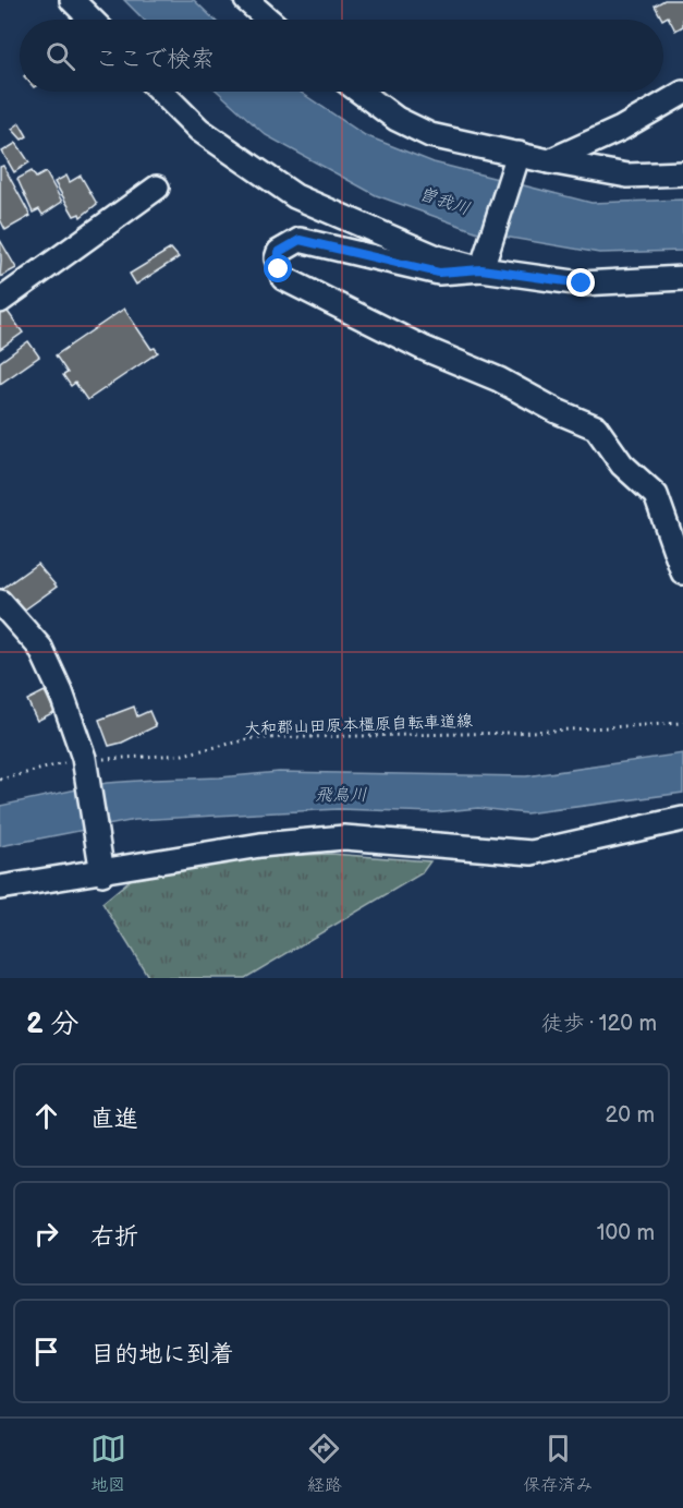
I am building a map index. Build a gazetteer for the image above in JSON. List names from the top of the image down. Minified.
{"streets":{"path":["大和郡山田原本橿原自転車道線"]},"water":["曽我川","飛鳥川"],"page":{"search":"ここで検索","heading":["2 分","徒歩 · 120 m"],"list":[["直進","20 m"],["右折","100 m"],"目的地に到着"],"nav":["地図","経路","保存済み"]}}
